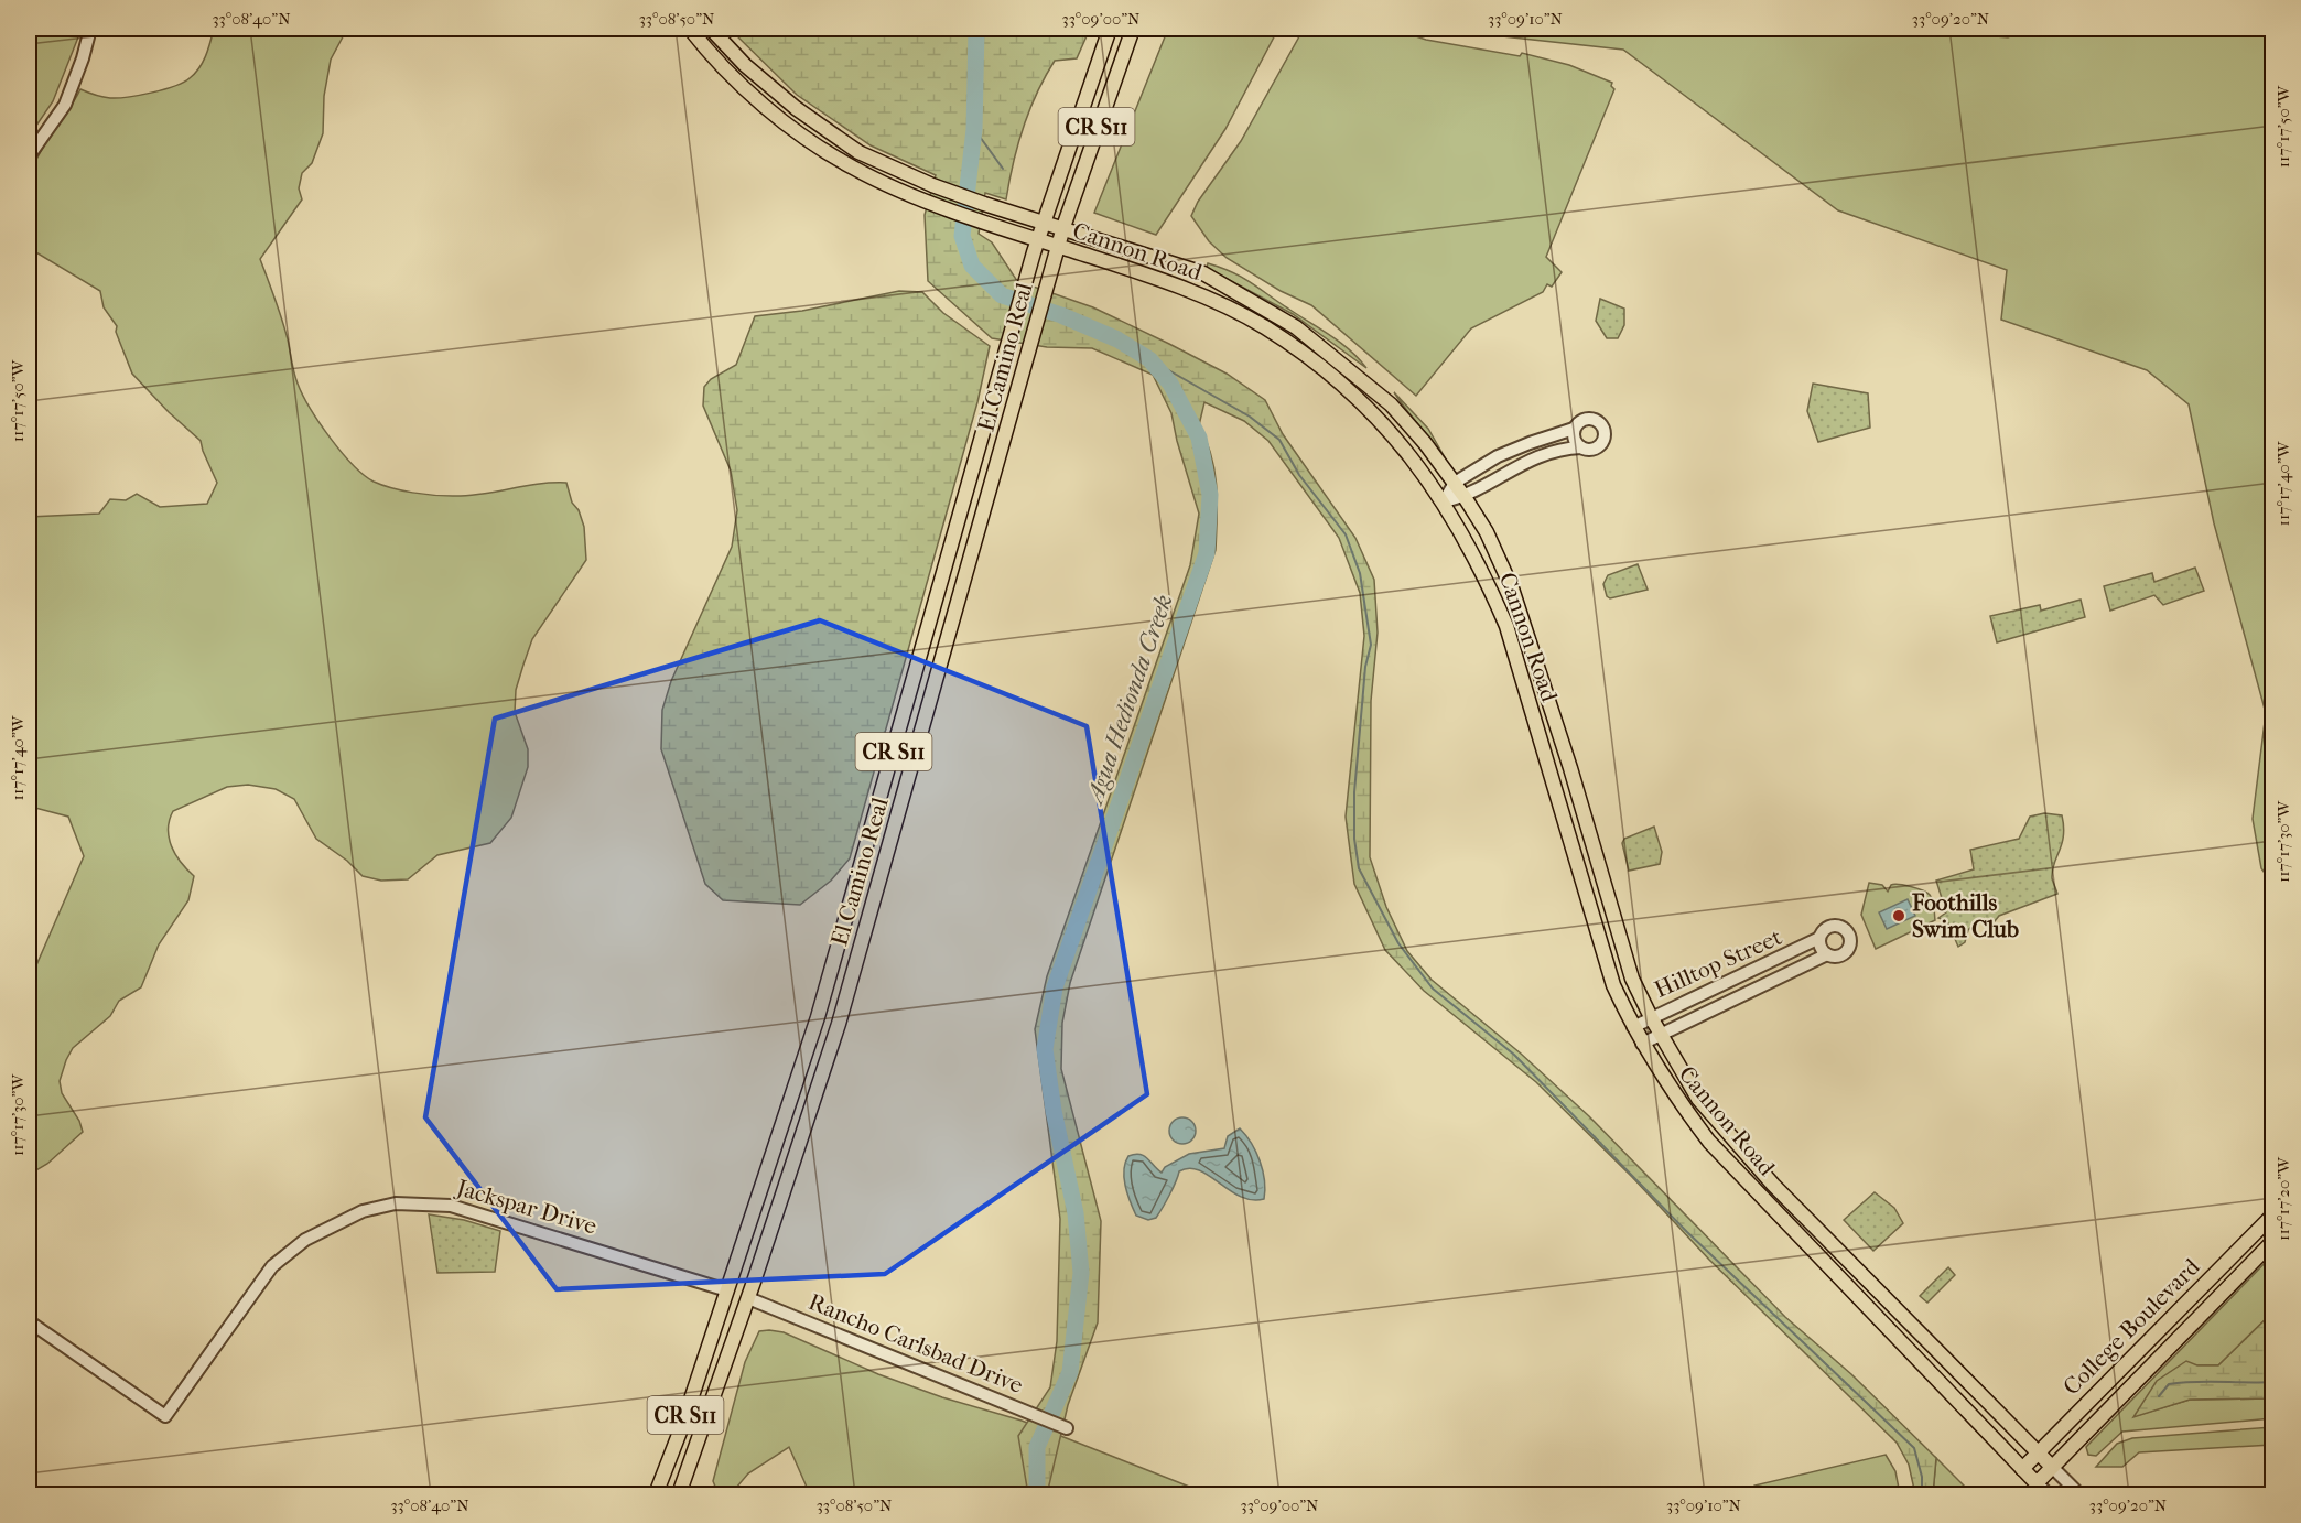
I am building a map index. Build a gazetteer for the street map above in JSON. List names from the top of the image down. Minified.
{"streets":{"main road":["CR S11","Cannon Road","El Camino Real","College Boulevard"],"street":["Hilltop Street","Jackspar Drive","Rancho Carlsbad Drive"]},"crossings":[["Cannon Road","El Camino Real"],["Cannon Road","Hilltop Street"],["Cannon Road","College Boulevard"],["El Camino Real","Jackspar Drive"],["El Camino Real","Rancho Carlsbad Drive"]],"water":["Agua Hedionda Creek"],"places":["Foothills Swim Club"],"coordinates":["33°08'40\"N","33°08'50\"N","33°09'00\"N","33°09'10\"N","33°09'20\"N","117°17'50\"W","117°17'40\"W","117°17'30\"W","117°17'20\"W"]}
